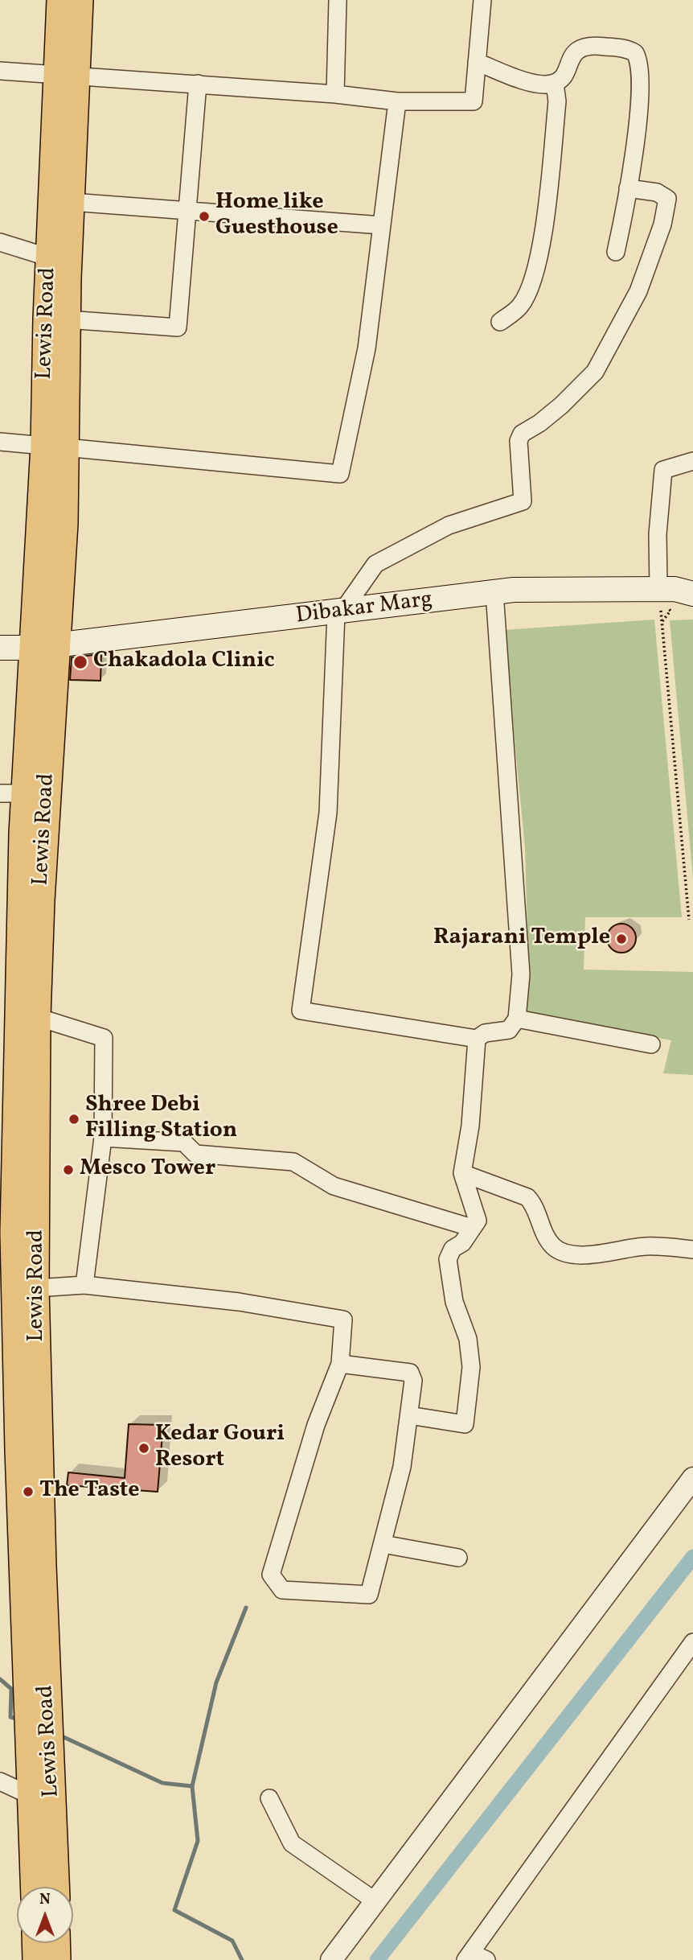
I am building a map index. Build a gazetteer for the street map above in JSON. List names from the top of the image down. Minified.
{"streets":{"main road":["Lewis Road","Dibakar Marg"]},"crossings":[["Lewis Road","Dibakar Marg"]],"places":["Home like Guesthouse","Chakadola Clinic","Rajarani Temple","Shree Debi Filling Station","Mesco Tower","Kedar Gouri Resort","The Taste"],"north":"top"}
